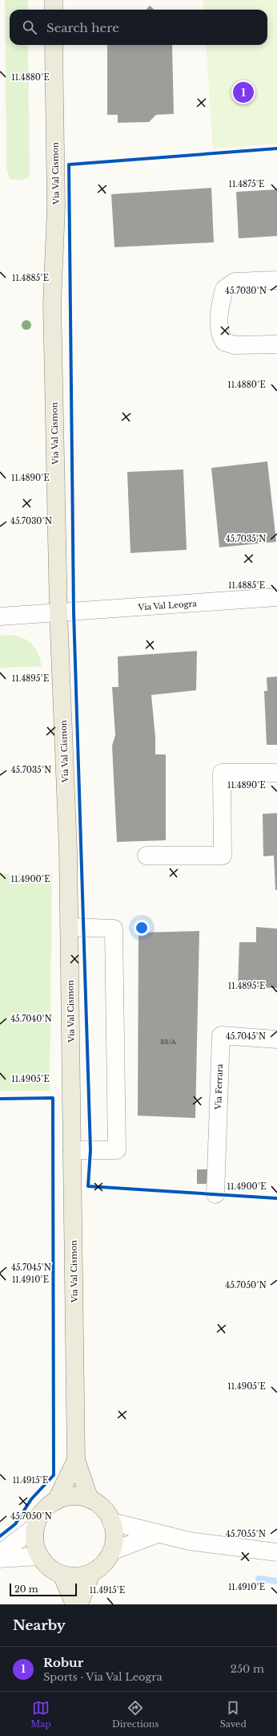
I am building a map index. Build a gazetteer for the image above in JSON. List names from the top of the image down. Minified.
{"streets":{"main road":["Via Val Cismon"],"street":["Via Val Leogra","Via Ferrara"]},"crossings":[["Via Val Cismon","Via Val Leogra"]],"house_numbers":["33/A"],"scale_bar":"20 m","page":{"search":"Search here","pins":"1","scale":"20 m","heading":"Nearby","list":[{"mark":"1","name":"Robur","note":"Sports · Via Val Leogra","value":"250 m"}],"nav":["Map","Directions","Saved"]},"coordinates":["11.4880°E","11.4875°E","11.4885°E","45.7030°N","11.4890°E","45.7035°N","11.4895°E","11.4900°E","45.7040°N","45.7045°N","11.4905°E","11.4910°E","45.7050°N","11.4915°E","45.7055°N"]}
